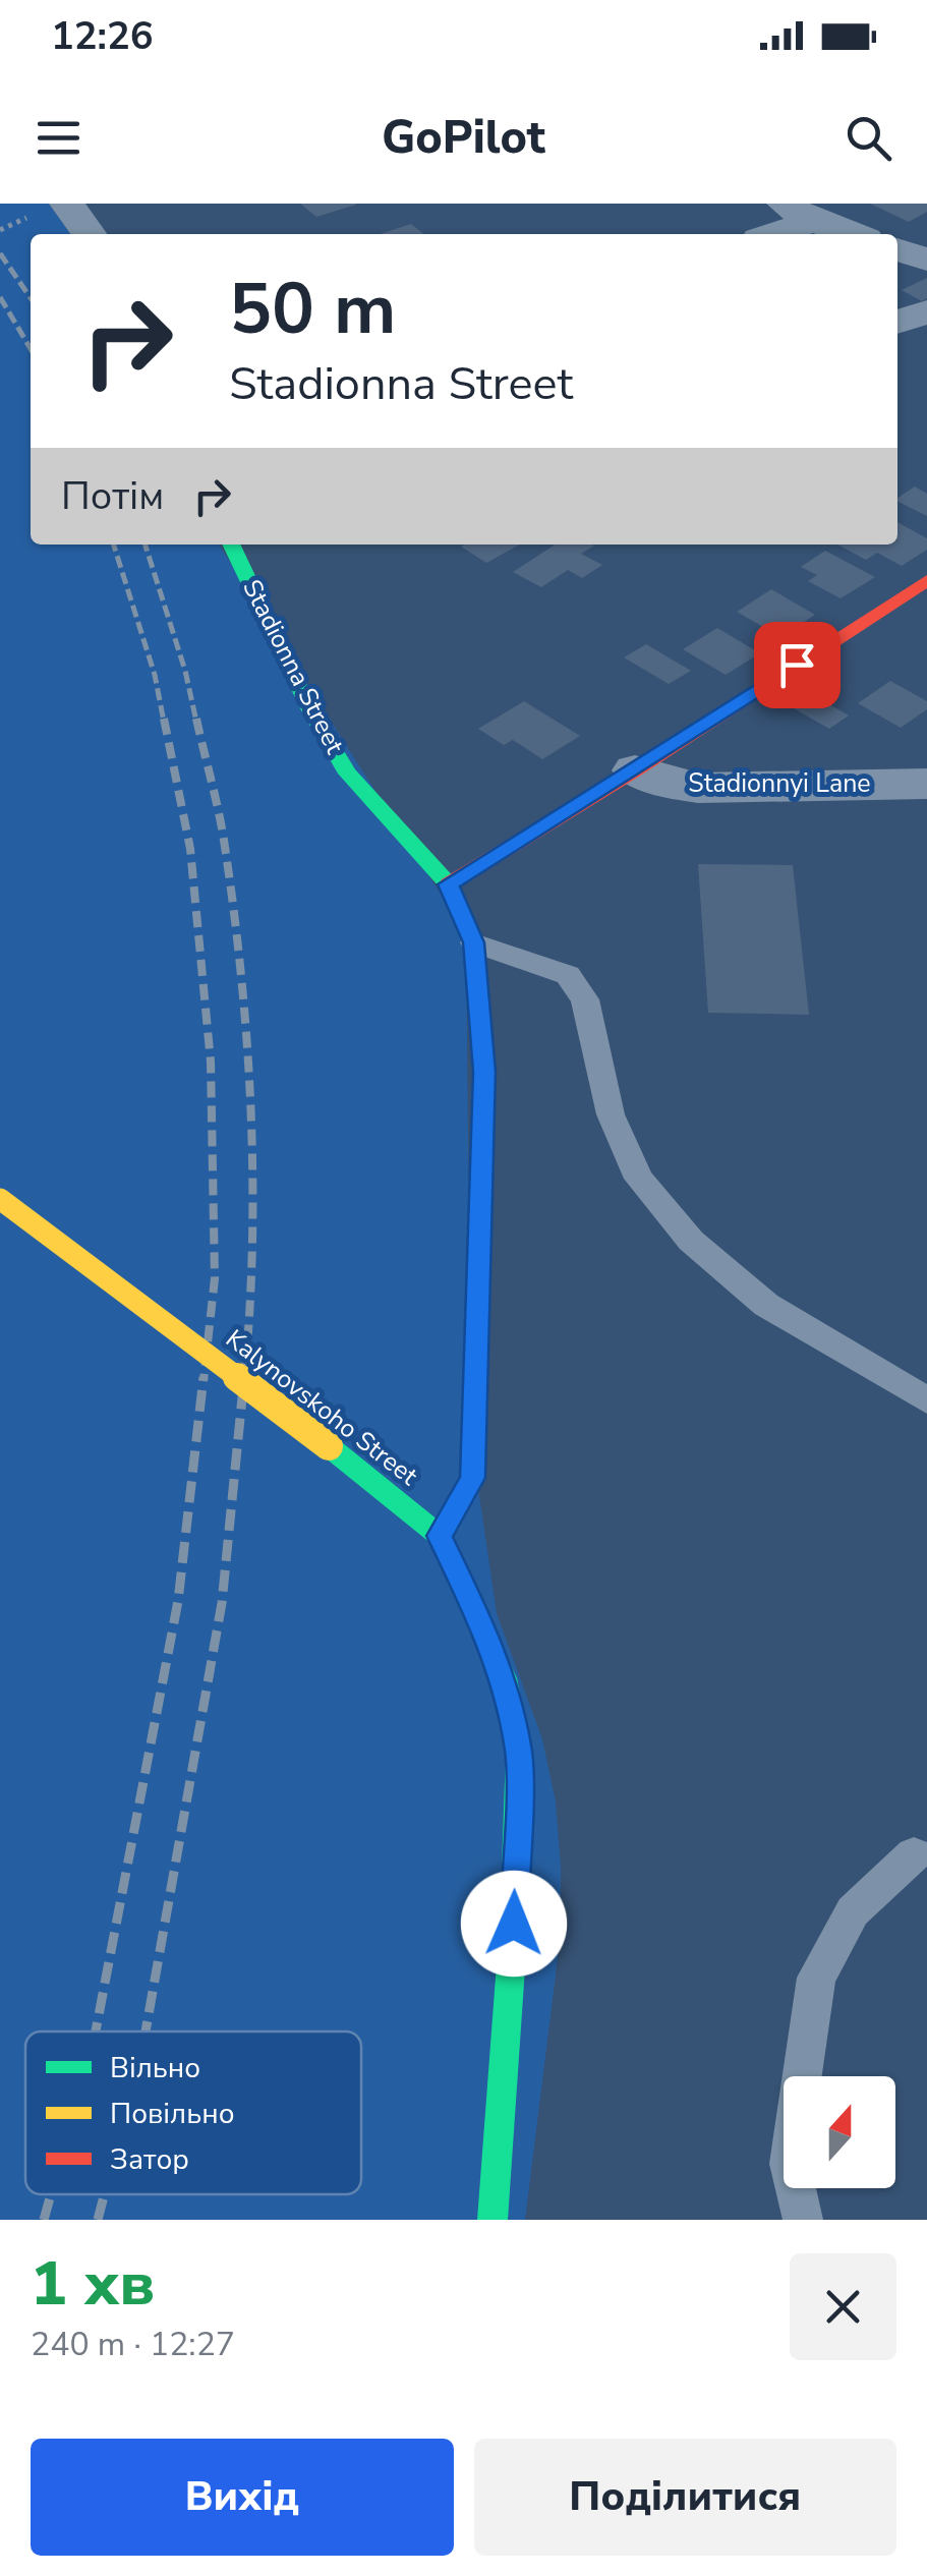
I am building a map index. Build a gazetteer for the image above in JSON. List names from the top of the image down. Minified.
{"streets":{"street":["Stadionna Street","Stadionnyi Lane","Kalynovskoho Street"]},"crossings":[["Stadionna Street","Kalynovskoho Street"]],"legend":["Вільно","Повільно","Затор"],"north":"top","page":{"status":"12:26","header":"GoPilot","turn":["50 m","Stadionna Street"],"then":"Потім","heading":["1 хв","240 m · 12:27"],"buttons":["Вихід","Поділитися"]}}
